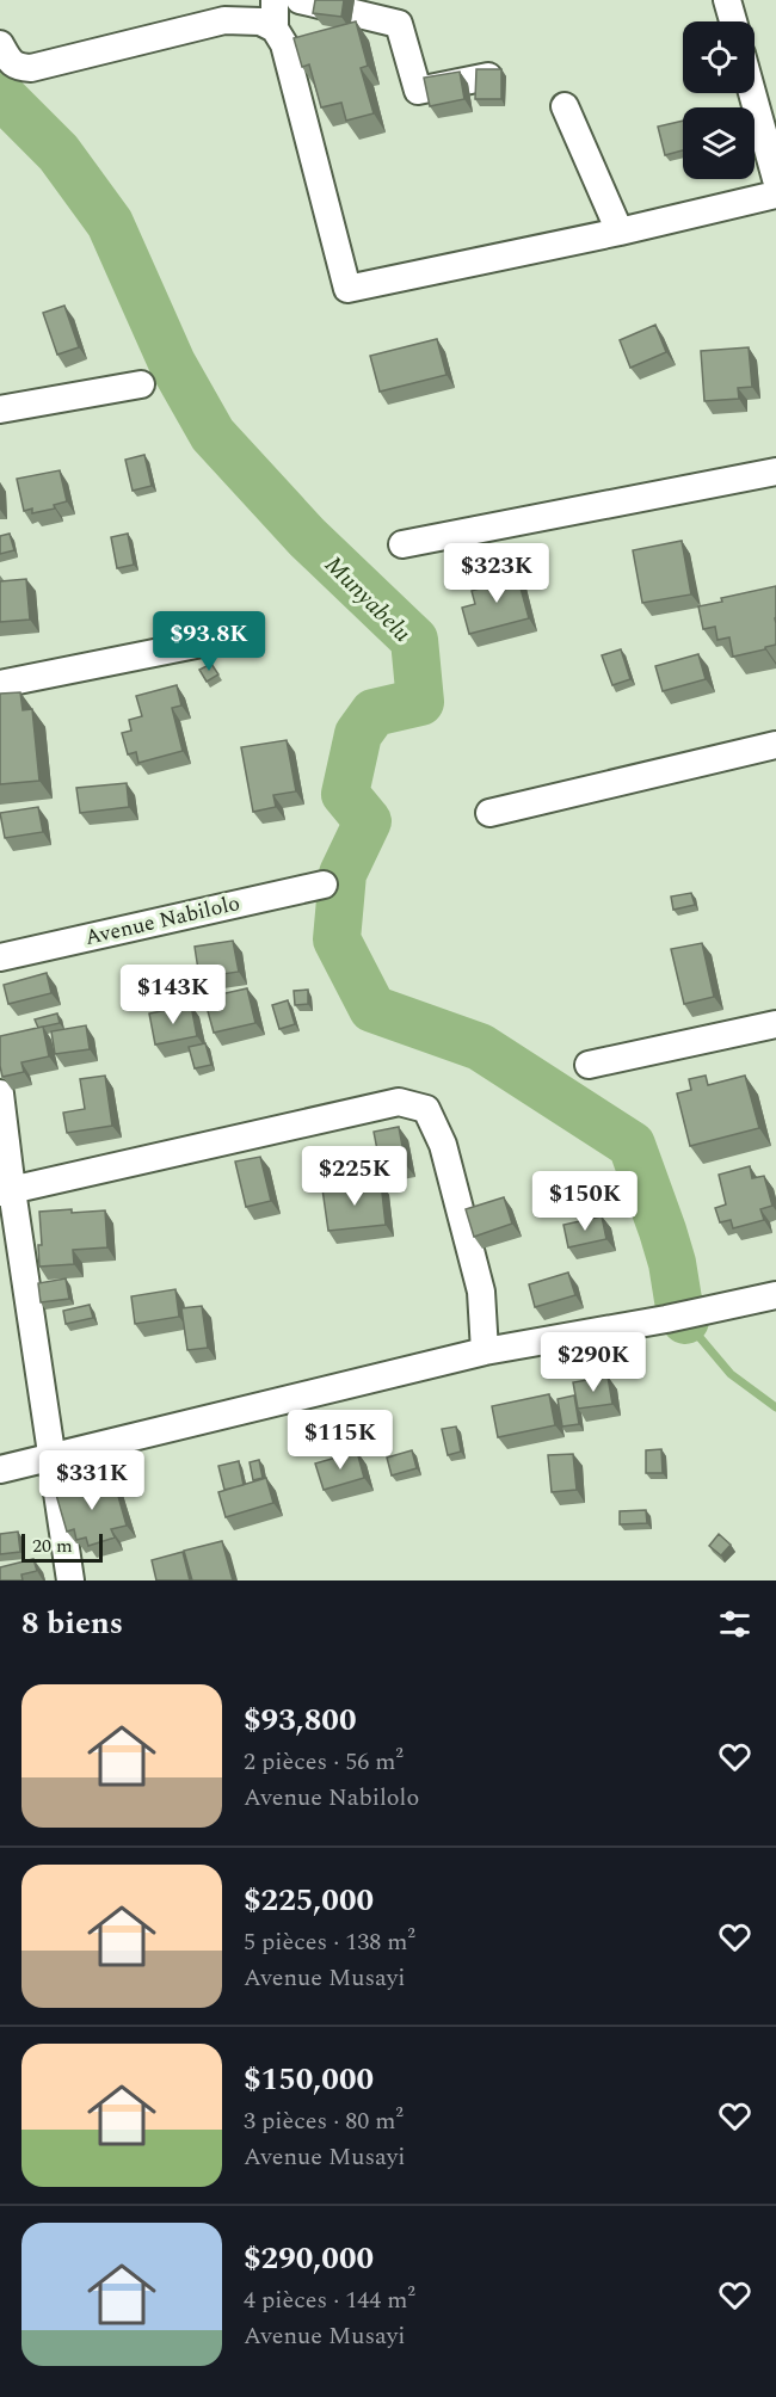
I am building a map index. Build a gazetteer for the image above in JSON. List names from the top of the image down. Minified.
{"streets":{"street":["Avenue Nabilolo"]},"water":["Munyabelu"],"scale_bar":"20 m","page":{"price":["$323K","$93.8K","$143K","$225K","$150K","$290K","$115K","$331K"],"scale":"20 m","heading":"8 biens","list":[{"name":"$93,800","note":"2 pièces · 56 m² · Avenue Nabilolo"},{"name":"$225,000","note":"5 pièces · 138 m² · Avenue Musayi"},{"name":"$150,000","note":"3 pièces · 80 m² · Avenue Musayi"},{"name":"$290,000","note":"4 pièces · 144 m² · Avenue Musayi"}]}}
